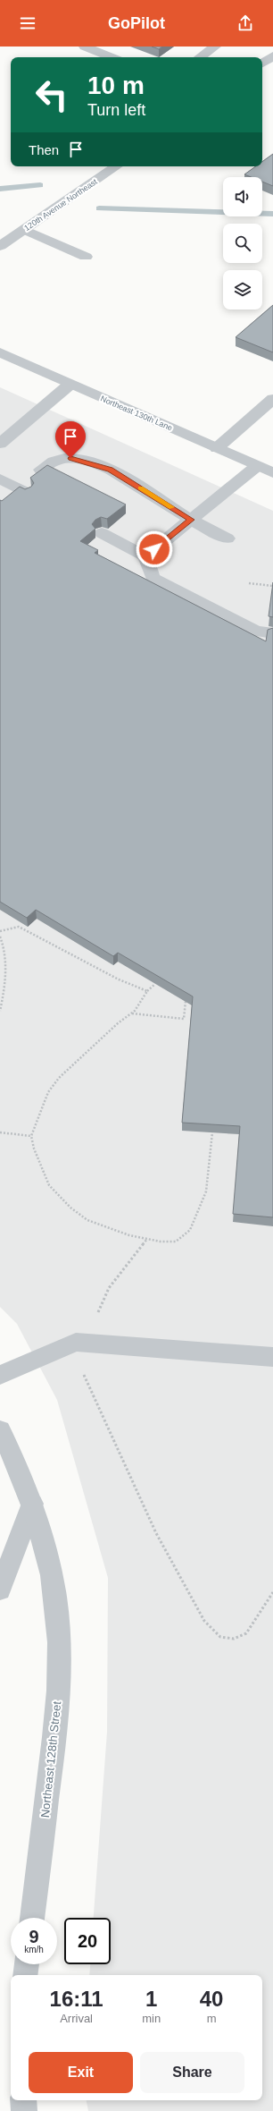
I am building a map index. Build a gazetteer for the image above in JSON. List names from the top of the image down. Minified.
{"streets":{"street":["120th Avenue Northeast","Northeast 130th Lane","Northeast 128th Street"]},"page":{"header":"GoPilot","turn":["10 m","Turn left"],"then":"Then","speed":"9 km/h","limit":"20","eta":["16:11","Arrival","1","min","40","m"],"buttons":["Exit","Share"]}}
